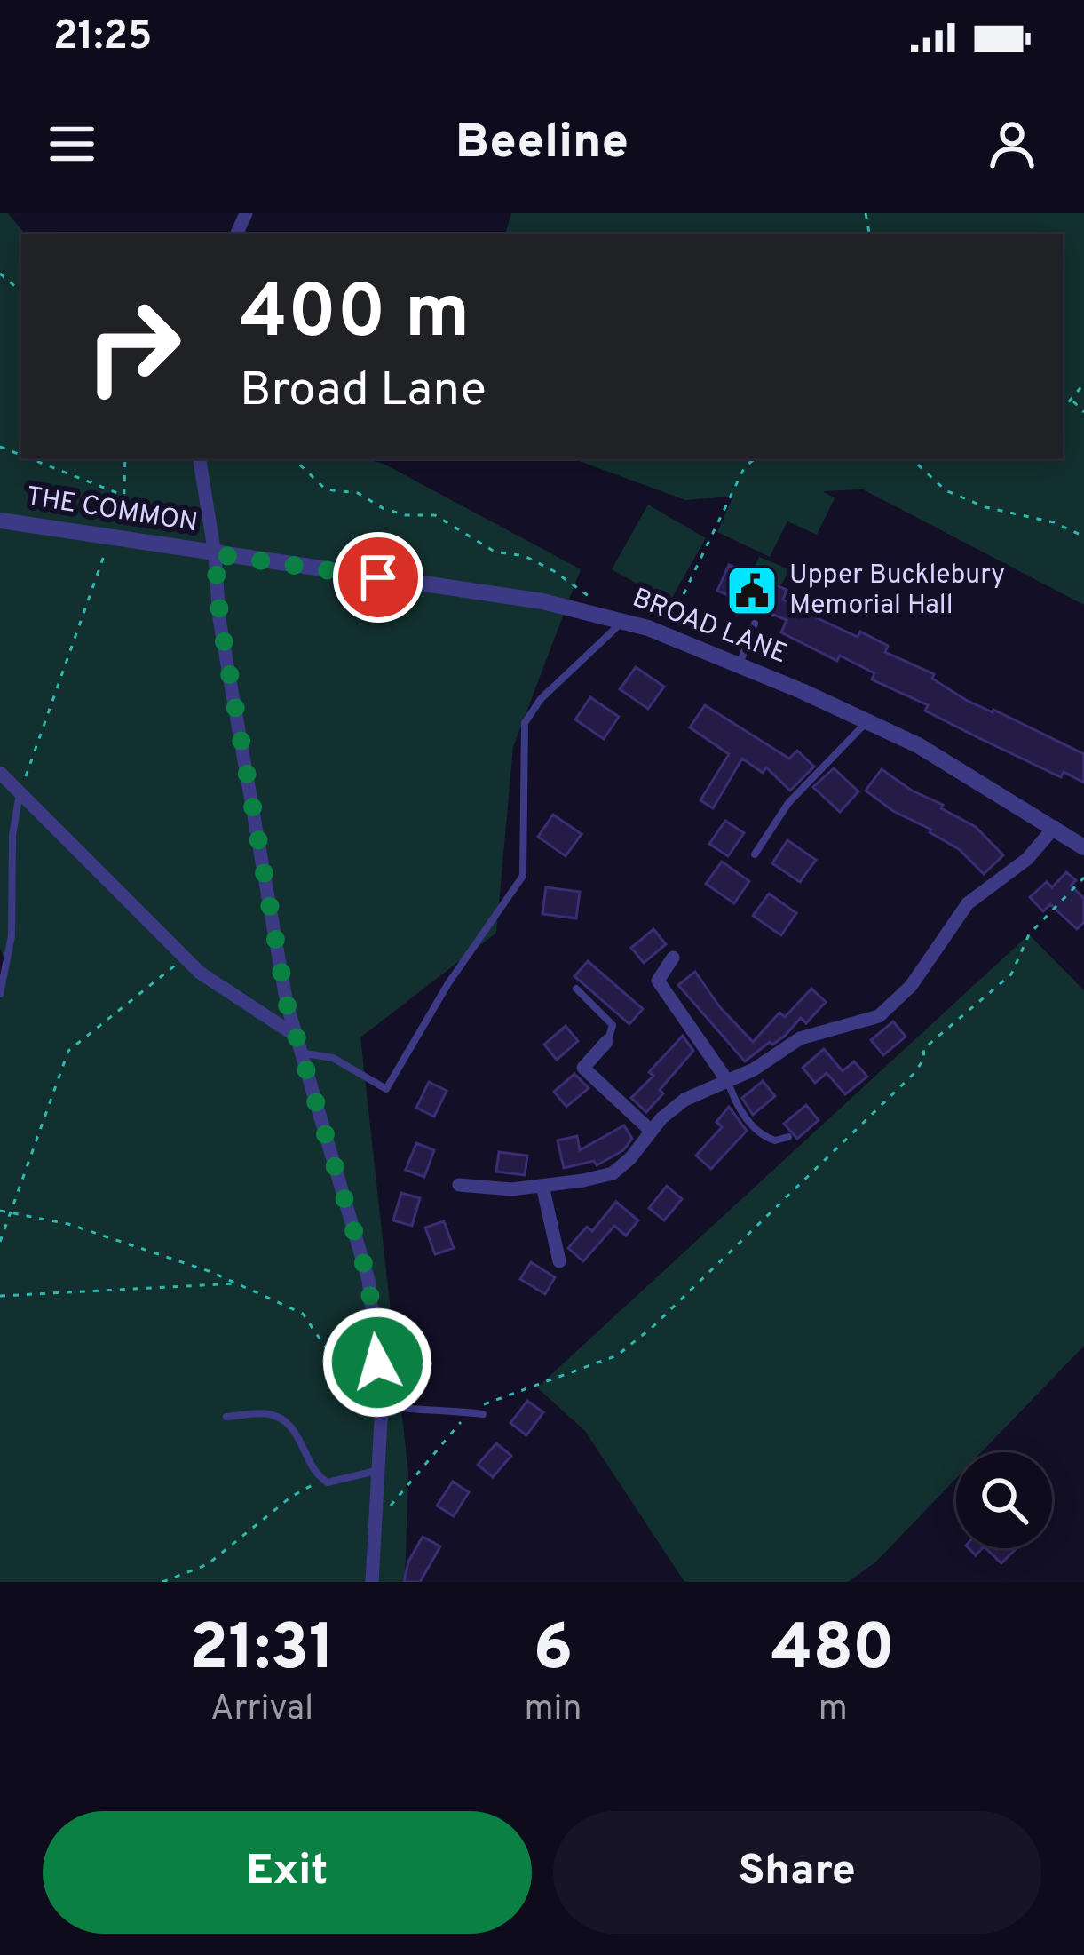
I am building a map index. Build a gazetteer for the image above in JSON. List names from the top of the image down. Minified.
{"streets":{"street":["THE COMMON","BROAD LANE"]},"crossings":[["THE COMMON","BROAD LANE"]],"places":{"public building":["Upper Bucklebury Memorial Hall"]},"page":{"status":"21:25","header":"Beeline","turn":["400 m","Broad Lane"],"eta":["21:31","Arrival","6","min","480","m"],"buttons":["Exit","Share"]}}
